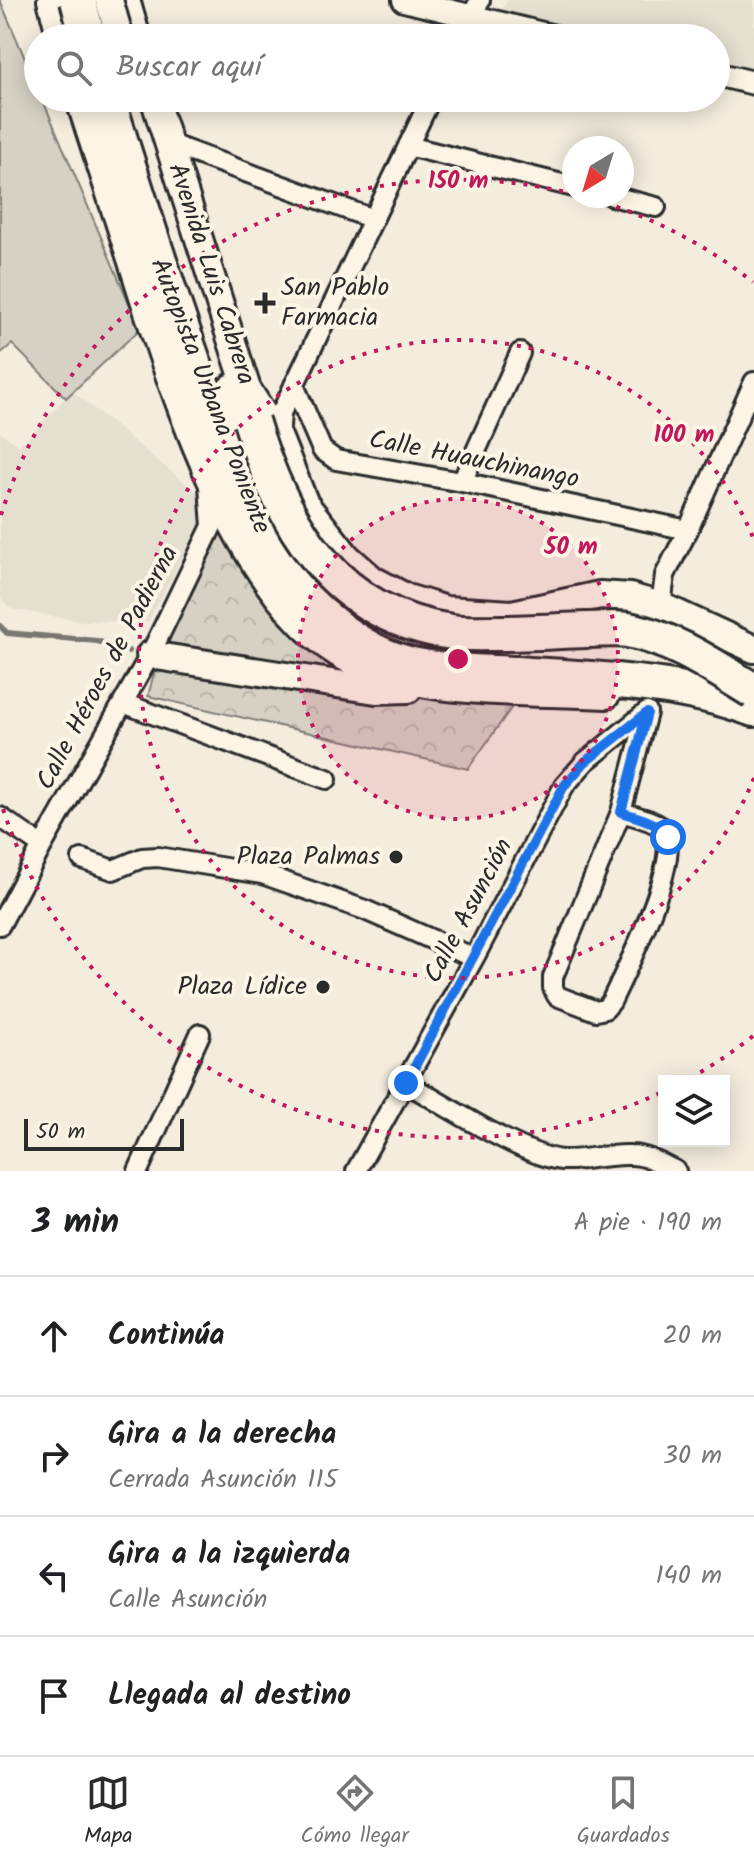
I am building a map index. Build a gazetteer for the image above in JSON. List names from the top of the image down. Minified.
{"streets":{"highway":["Autopista Urbana Poniente"],"main road":["Avenida Luis Cabrera"],"street":["Calle Huauchinango","Calle Héroes de Padierna","Calle Asunción"]},"places":{"health":["San Pablo Farmacia"],"other":["Plaza Palmas","Plaza Lídice"]},"scale_bar":"50 m","north":"bottom left","page":{"search":"Buscar aquí","scale":"50 m","heading":["3 min","A pie · 190 m"],"list":[["Continúa","20 m"],["Gira a la derecha","Cerrada Asunción 115","30 m"],["Gira a la izquierda","Calle Asunción","140 m"],"Llegada al destino"],"nav":["Mapa","Cómo llegar","Guardados"]},"rings":["150 m","100 m","50 m"]}
